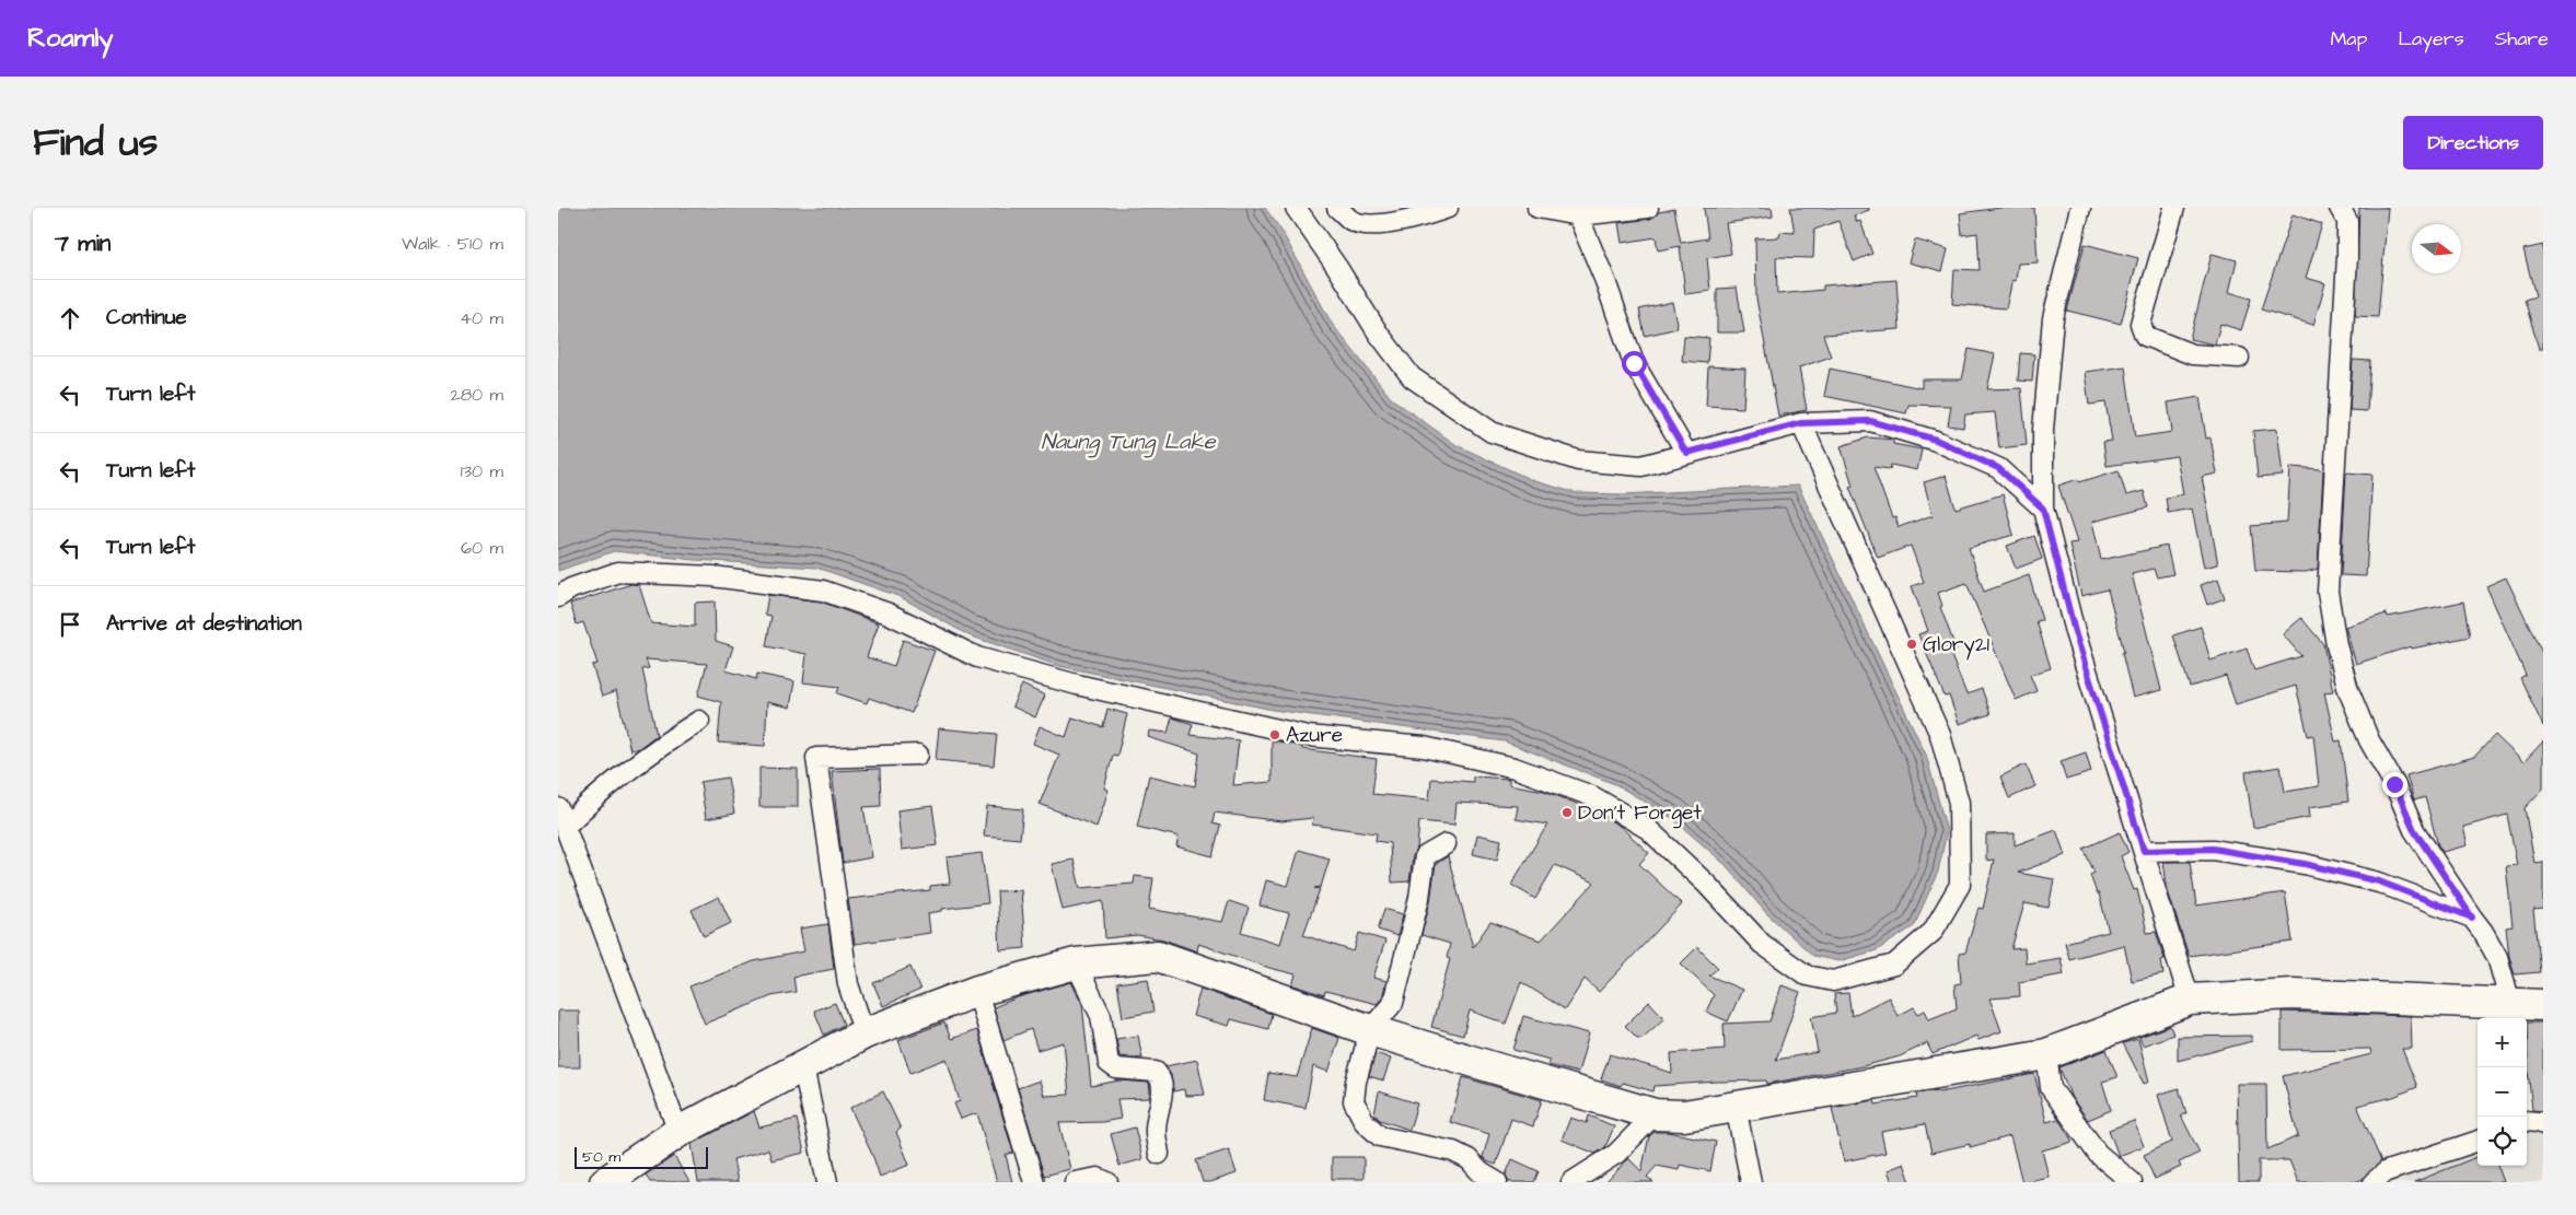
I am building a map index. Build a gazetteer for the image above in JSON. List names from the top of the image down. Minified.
{"water":["Naung Tung Lake"],"places":["Glory21","Azure","Don't Forget"],"scale_bar":"50 m","north":"right","page":{"header":"Roamly","nav":["Map","Layers","Share"],"title":"Find us","buttons":"Directions","heading":["7 min","Walk · 510 m"],"list":[["Continue","40 m"],["Turn left","280 m"],["Turn left","130 m"],["Turn left","60 m"],"Arrive at destination"],"map_buttons":["+","−"],"scale":"50 m"}}
